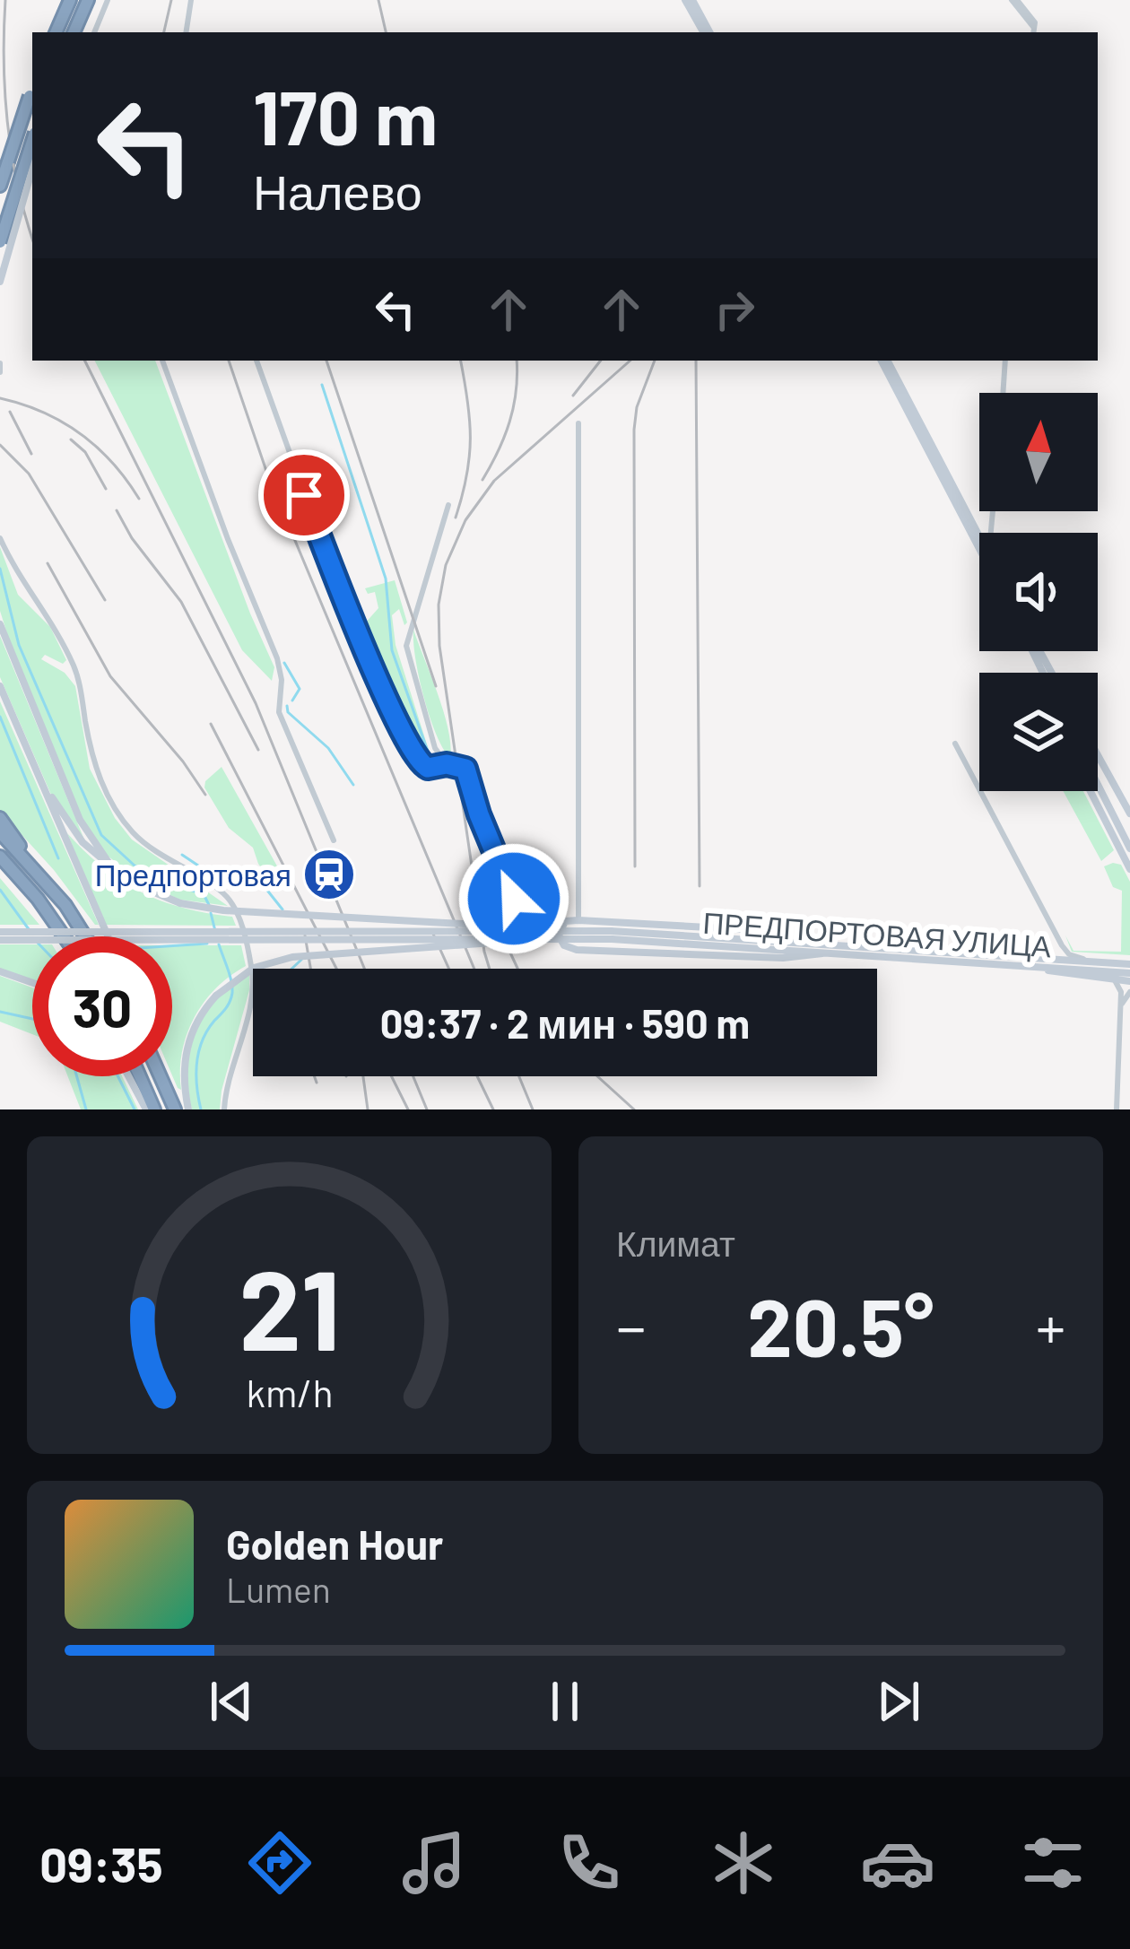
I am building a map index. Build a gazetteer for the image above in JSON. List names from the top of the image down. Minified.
{"streets":{"main road":["ПРЕДПОРТОВАЯ УЛИЦА"]},"places":{"station":["Предпортовая"]},"north":"top","page":{"turn":["170 m","Налево"],"limit":"30","trip":"09:37 · 2 мин · 590 m","tile":"Климат","heat":["−","20.5°","+"],"song":["Golden Hour","Lumen"],"tabs":"09:35","gauge":["21","km/h"]}}
